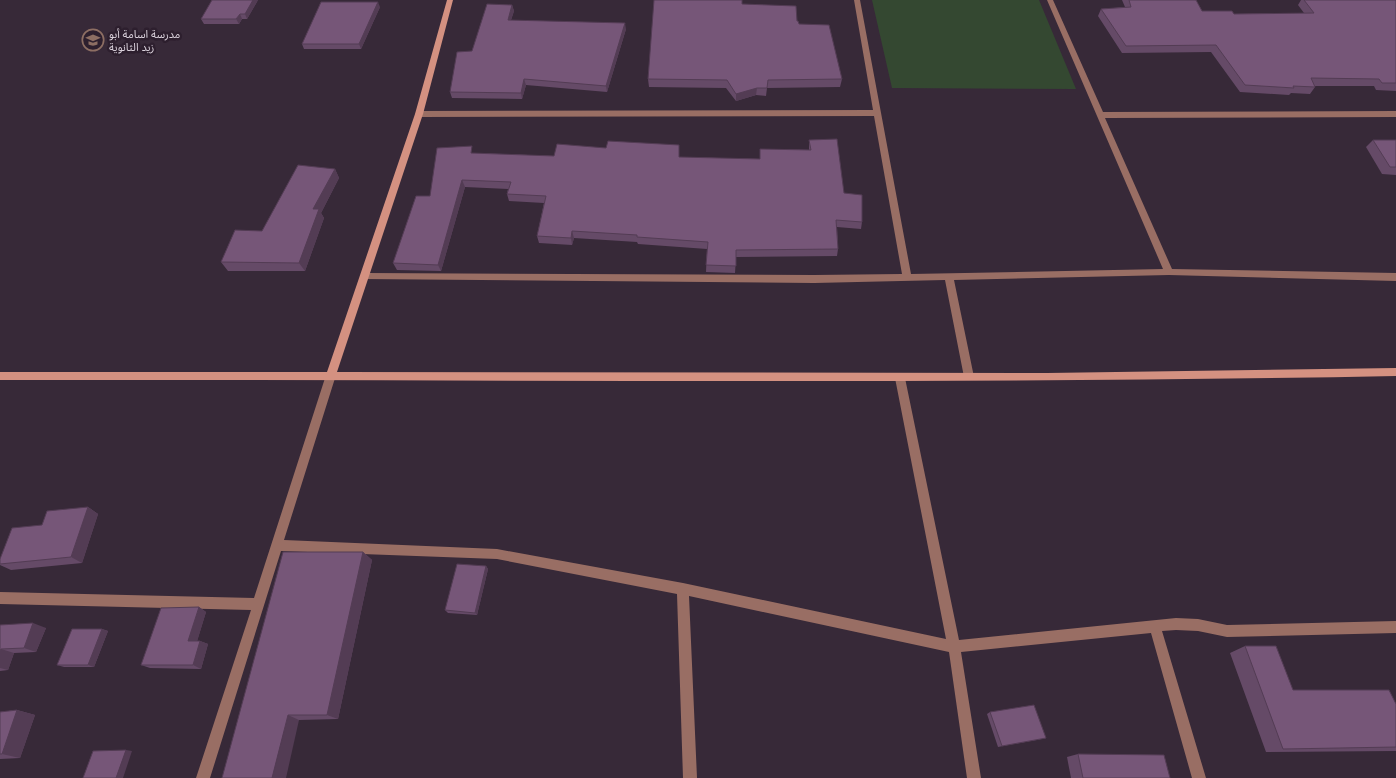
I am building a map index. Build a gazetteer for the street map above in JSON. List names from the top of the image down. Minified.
{"places":{"school or university":["مدرسة اسامة أبو زيد الثانوية"]}}
